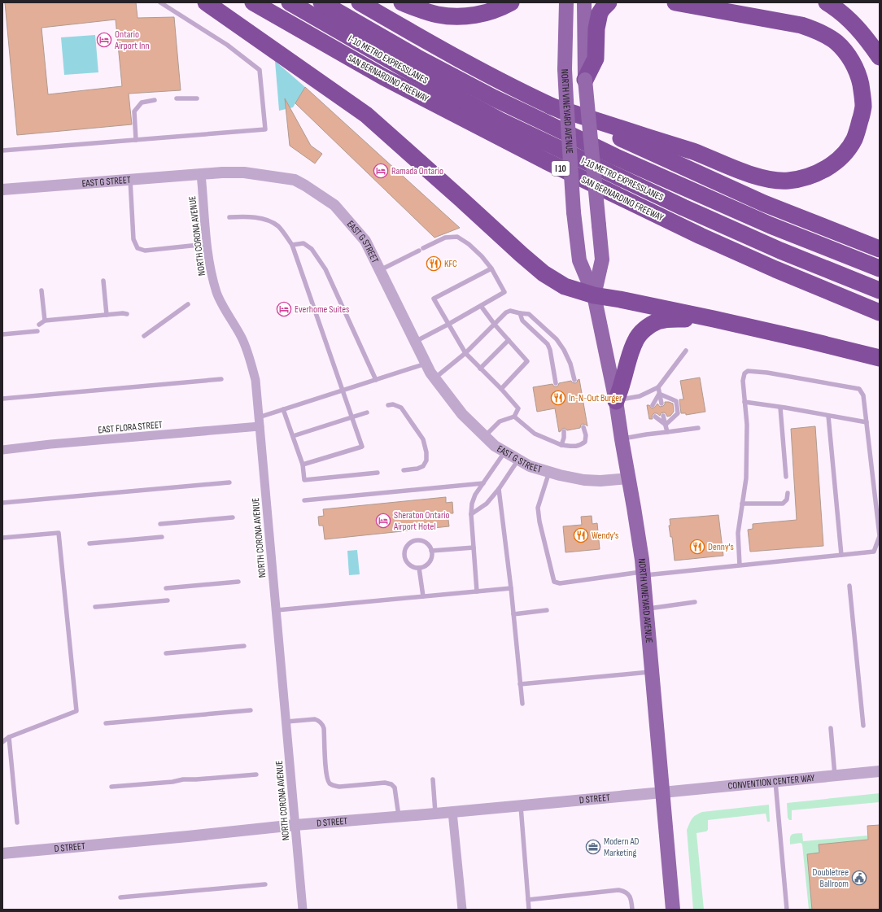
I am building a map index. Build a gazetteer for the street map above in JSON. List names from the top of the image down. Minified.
{"streets":{"highway":["I-10 METRO EXPRESSLANES","SAN BERNARDINO FREEWAY","I 10"],"main road":["NORTH VINEYARD AVENUE"],"street":["EAST G STREET","NORTH CORONA AVENUE","EAST FLORA STREET","CONVENTION CENTER WAY","D STREET"]},"crossings":[["NORTH VINEYARD AVENUE","EAST G STREET"],["NORTH VINEYARD AVENUE","CONVENTION CENTER WAY"],["NORTH VINEYARD AVENUE","D STREET"],["EAST G STREET","NORTH CORONA AVENUE"],["NORTH CORONA AVENUE","EAST FLORA STREET"],["NORTH CORONA AVENUE","D STREET"],["CONVENTION CENTER WAY","D STREET"]],"places":{"hotel":["Ontario Airport Inn","Ramada Ontario","Everhome Suites","Sheraton Ontario Airport Hotel"],"restaurant":["KFC","In-N-Out Burger","Wendy's","Denny's"],"office":["Modern AD Marketing"],"public building":["Doubletree Ballroom"]}}
